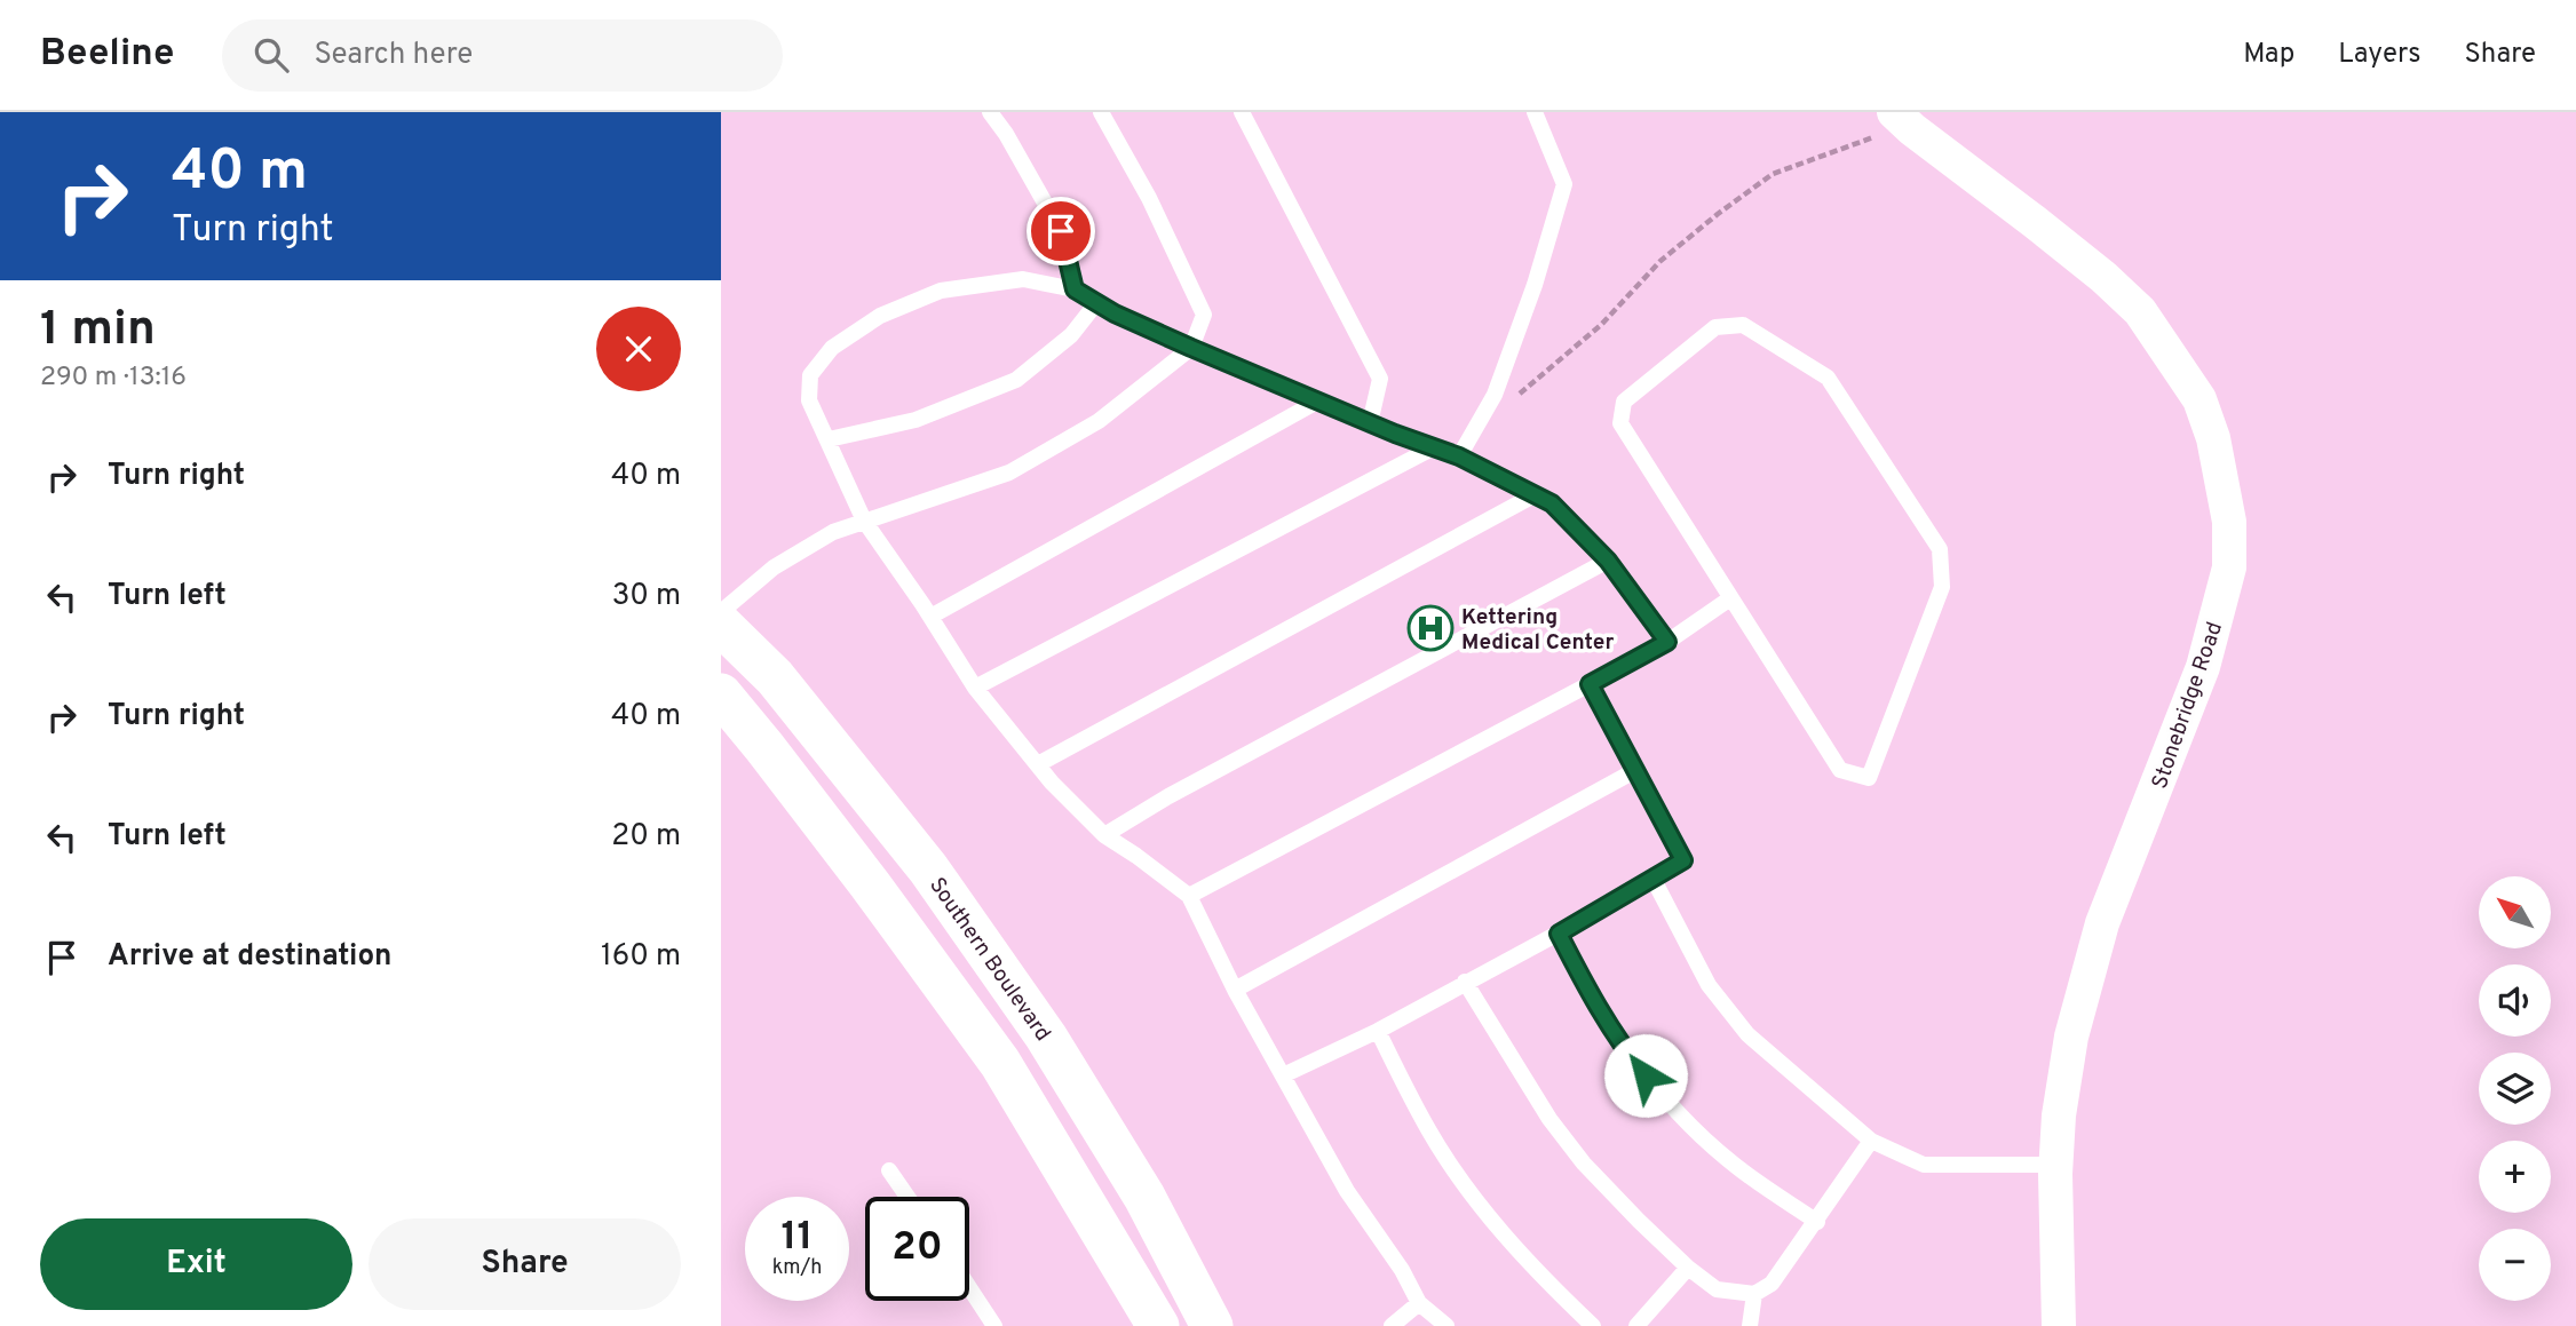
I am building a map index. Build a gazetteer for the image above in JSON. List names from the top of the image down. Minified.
{"streets":{"street":["Stonebridge Road","Southern Boulevard"]},"places":{"hospital":["Kettering Medical Center"]},"north":"top left","page":{"header":"Beeline","search":"Search here","nav":["Map","Layers","Share"],"turn":["40 m","Turn right"],"heading":["1 min","290 m · 13:16"],"list":[{"name":"Turn right","value":"40 m"},{"name":"Turn left","value":"30 m"},{"name":"Turn right","value":"40 m"},{"name":"Turn left","value":"20 m"},{"name":"Arrive at destination","value":"160 m"}],"map_buttons":["+","−"],"speed":"11 km/h","limit":"20","buttons":["Exit","Share"]}}
